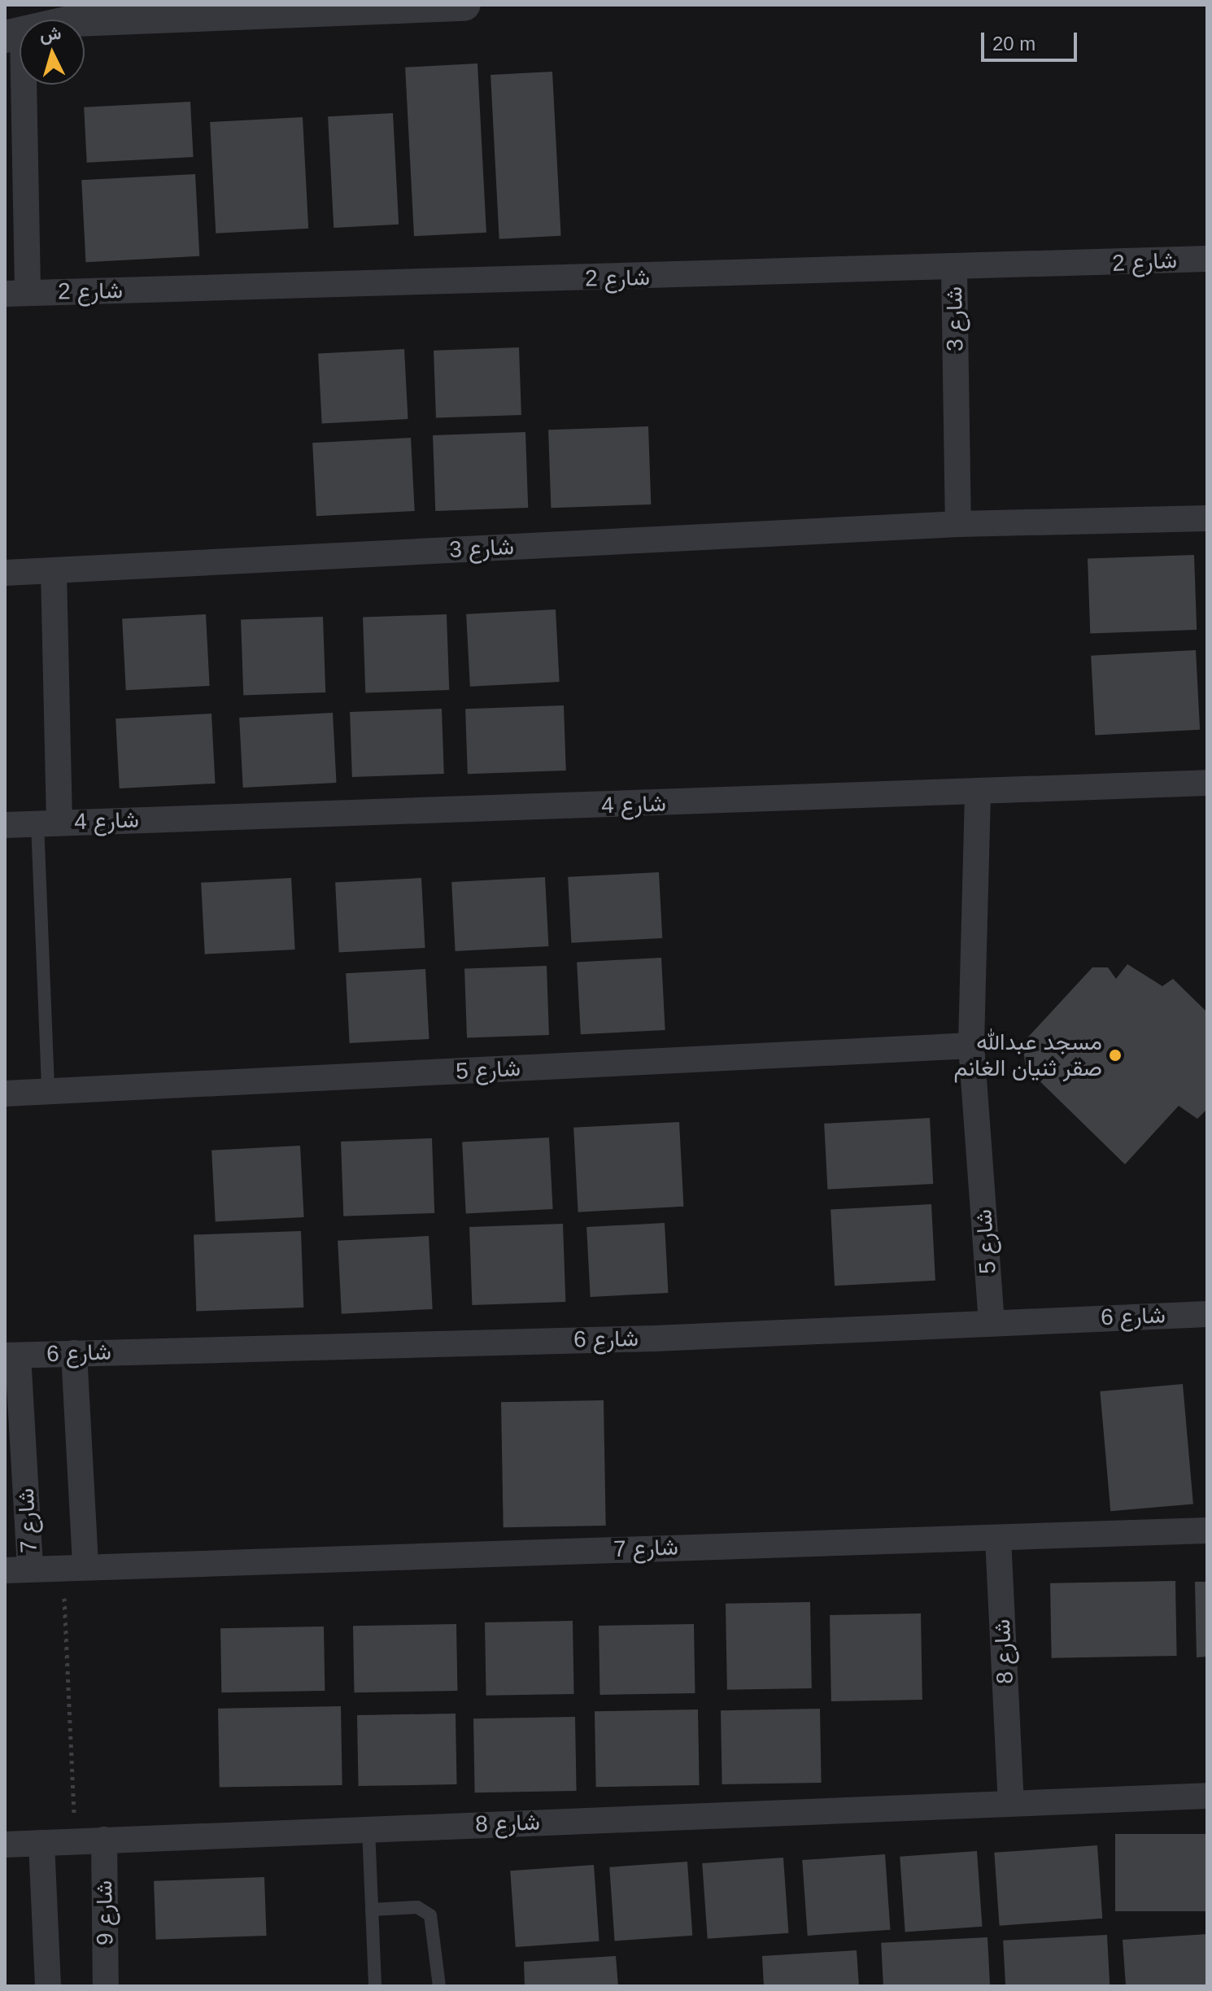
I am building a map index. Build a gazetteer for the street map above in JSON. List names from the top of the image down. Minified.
{"streets":{"street":["شارع 2","شارع 3","شارع 4","شارع 5","شارع 6","شارع 7","شارع 8","شارع 9"]},"crossings":[["شارع 2","شارع 3"],["شارع 3","شارع 4"],["شارع 4","شارع 5"],["شارع 5","شارع 6"],["شارع 6","شارع 7"],["شارع 7","شارع 8"],["شارع 8","شارع 9"]],"places":["مسجد عبدالله صقر ثنيان الغانم"],"scale_bar":"20 m","north":"top"}
